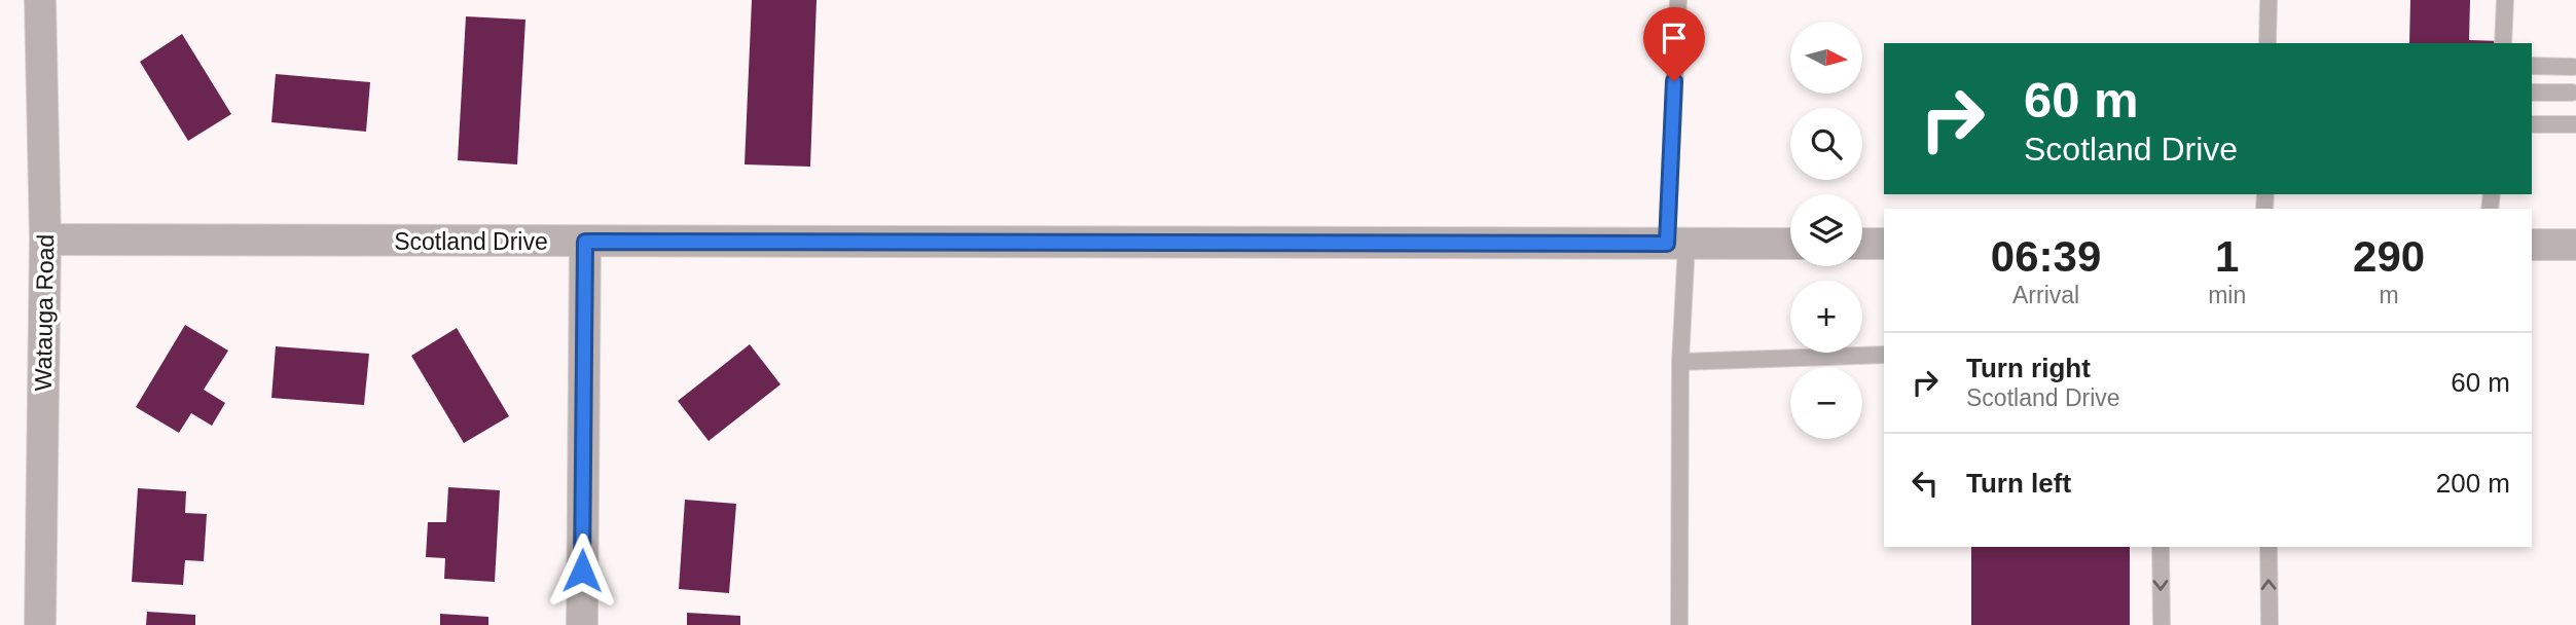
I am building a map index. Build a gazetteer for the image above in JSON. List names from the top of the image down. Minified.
{"streets":{"street":["Scotland Drive","Watauga Road"]},"crossings":[["Scotland Drive","Watauga Road"]],"north":"right","page":{"map_buttons":["+","−"],"turn":["60 m","Scotland Drive"],"eta":["06:39","Arrival","1","min","290","m"],"list":[{"name":"Turn right","note":"Scotland Drive","value":"60 m"},{"name":"Turn left","value":"200 m"}]}}
